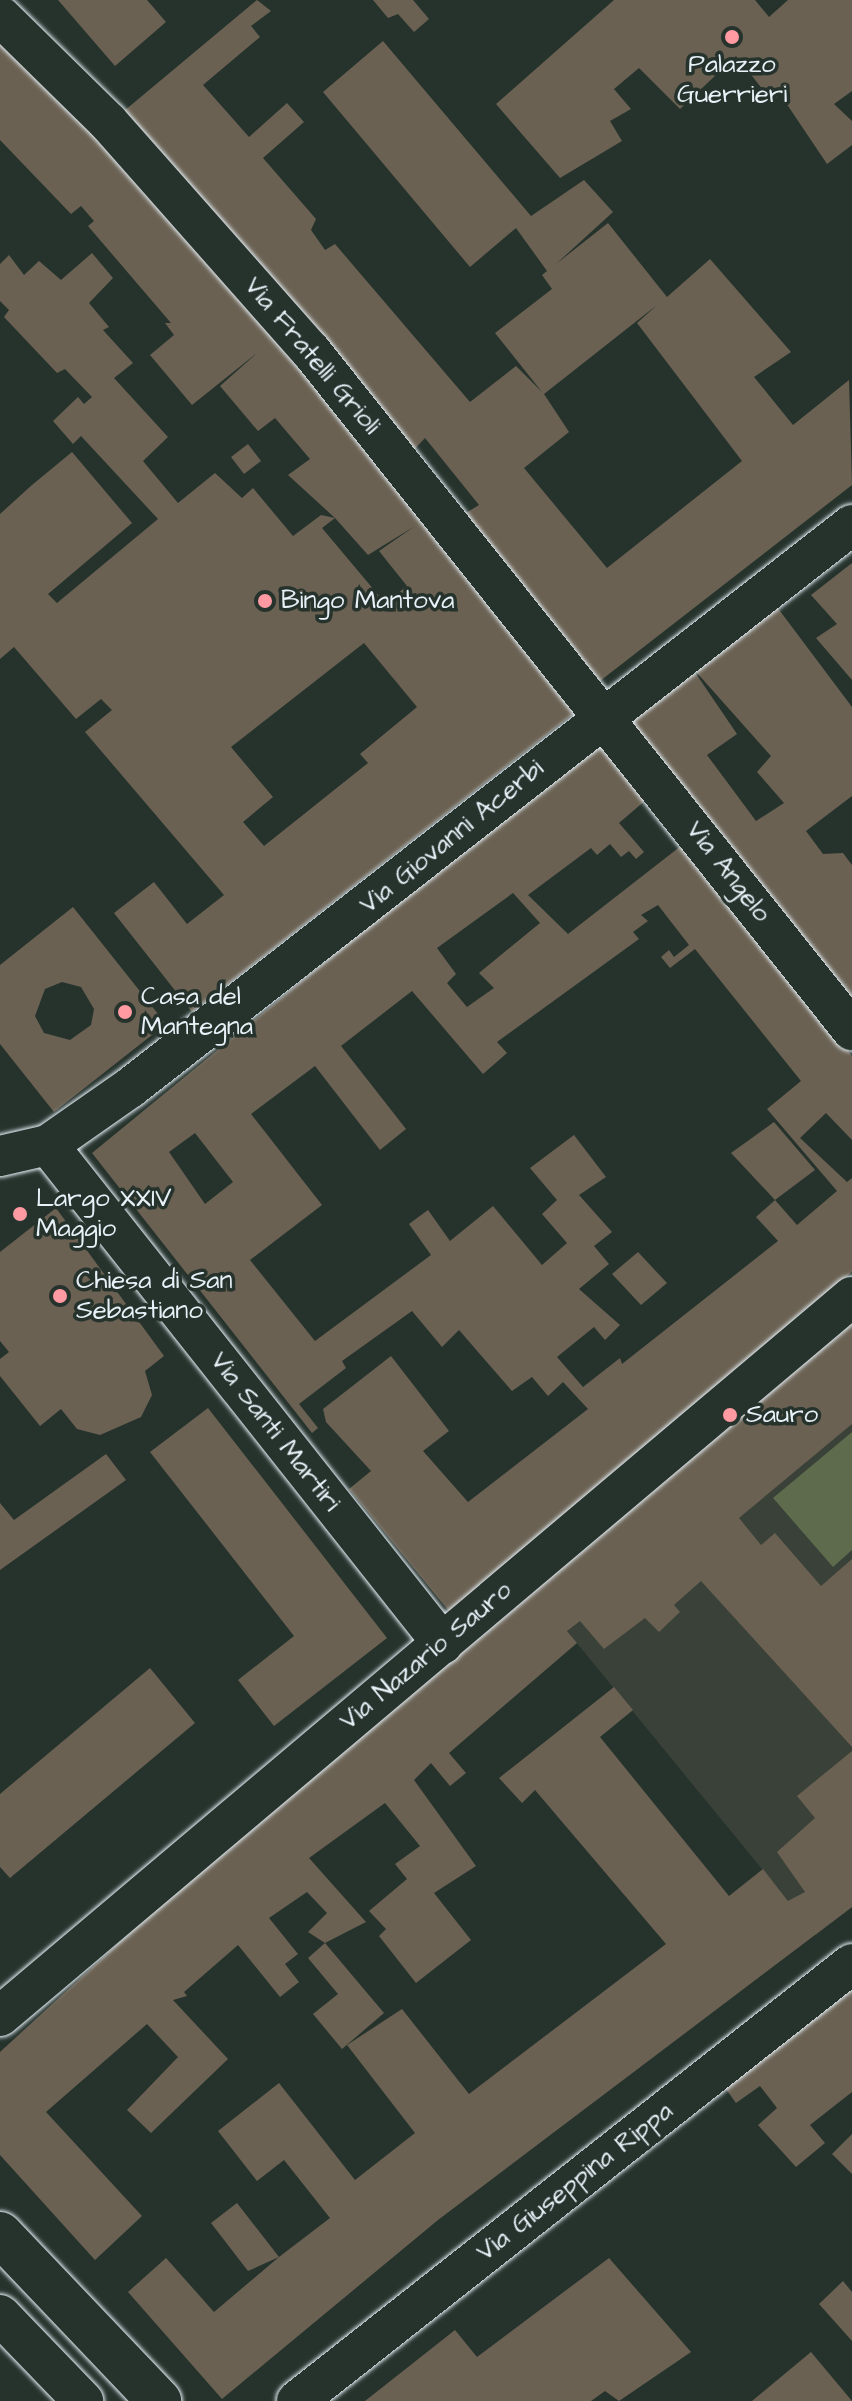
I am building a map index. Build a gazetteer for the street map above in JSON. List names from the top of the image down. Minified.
{"streets":{"street":["Via Fratelli Grioli","Via Giovanni Acerbi","Via Angelo","Via Santi Martiri","Via Nazario Sauro","Via Giuseppina Rippa"]},"crossings":[["Via Fratelli Grioli","Via Giovanni Acerbi"],["Via Fratelli Grioli","Via Angelo"],["Via Giovanni Acerbi","Via Angelo"],["Via Giovanni Acerbi","Via Santi Martiri"],["Via Santi Martiri","Via Nazario Sauro"]],"places":["Palazzo Guerrieri","Bingo Mantova","Casa del Mantegna","Largo XXIV Maggio","Chiesa di San Sebastiano","Sauro"]}
